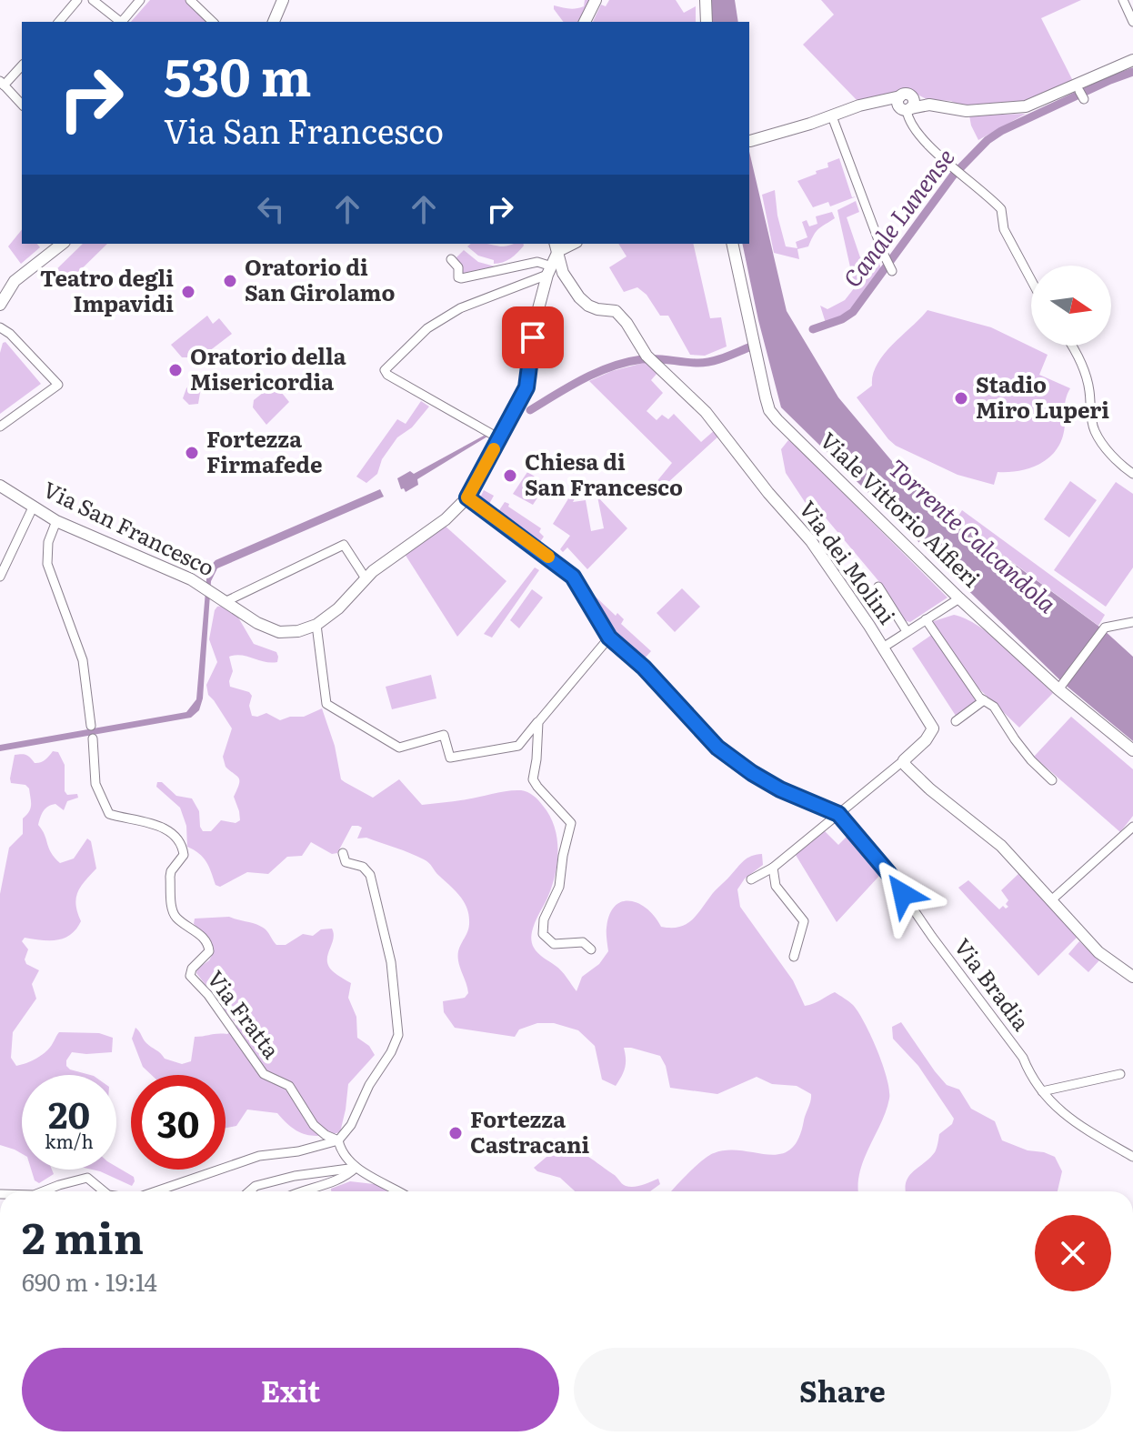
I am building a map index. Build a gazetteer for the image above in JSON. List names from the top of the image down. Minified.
{"streets":{"street":["Viale Vittorio Alfieri","Via San Francesco","Via dei Molini","Via Bradia","Via Fratta"]},"crossings":[["Via San Francesco","Via dei Molini"],["Via San Francesco","Via Bradia"]],"water":["Canale Lunense","Torrente Calcandola"],"places":["Oratorio di San Girolamo","Teatro degli Impavidi","Oratorio della Misericordia","Stadio Miro Luperi","Fortezza Firmafede","Chiesa di San Francesco","Fortezza Castracani"],"north":"right","page":{"turn":["530 m","Via San Francesco"],"speed":"20 km/h","limit":"30","heading":["2 min","690 m · 19:14"],"buttons":["Exit","Share"]}}
